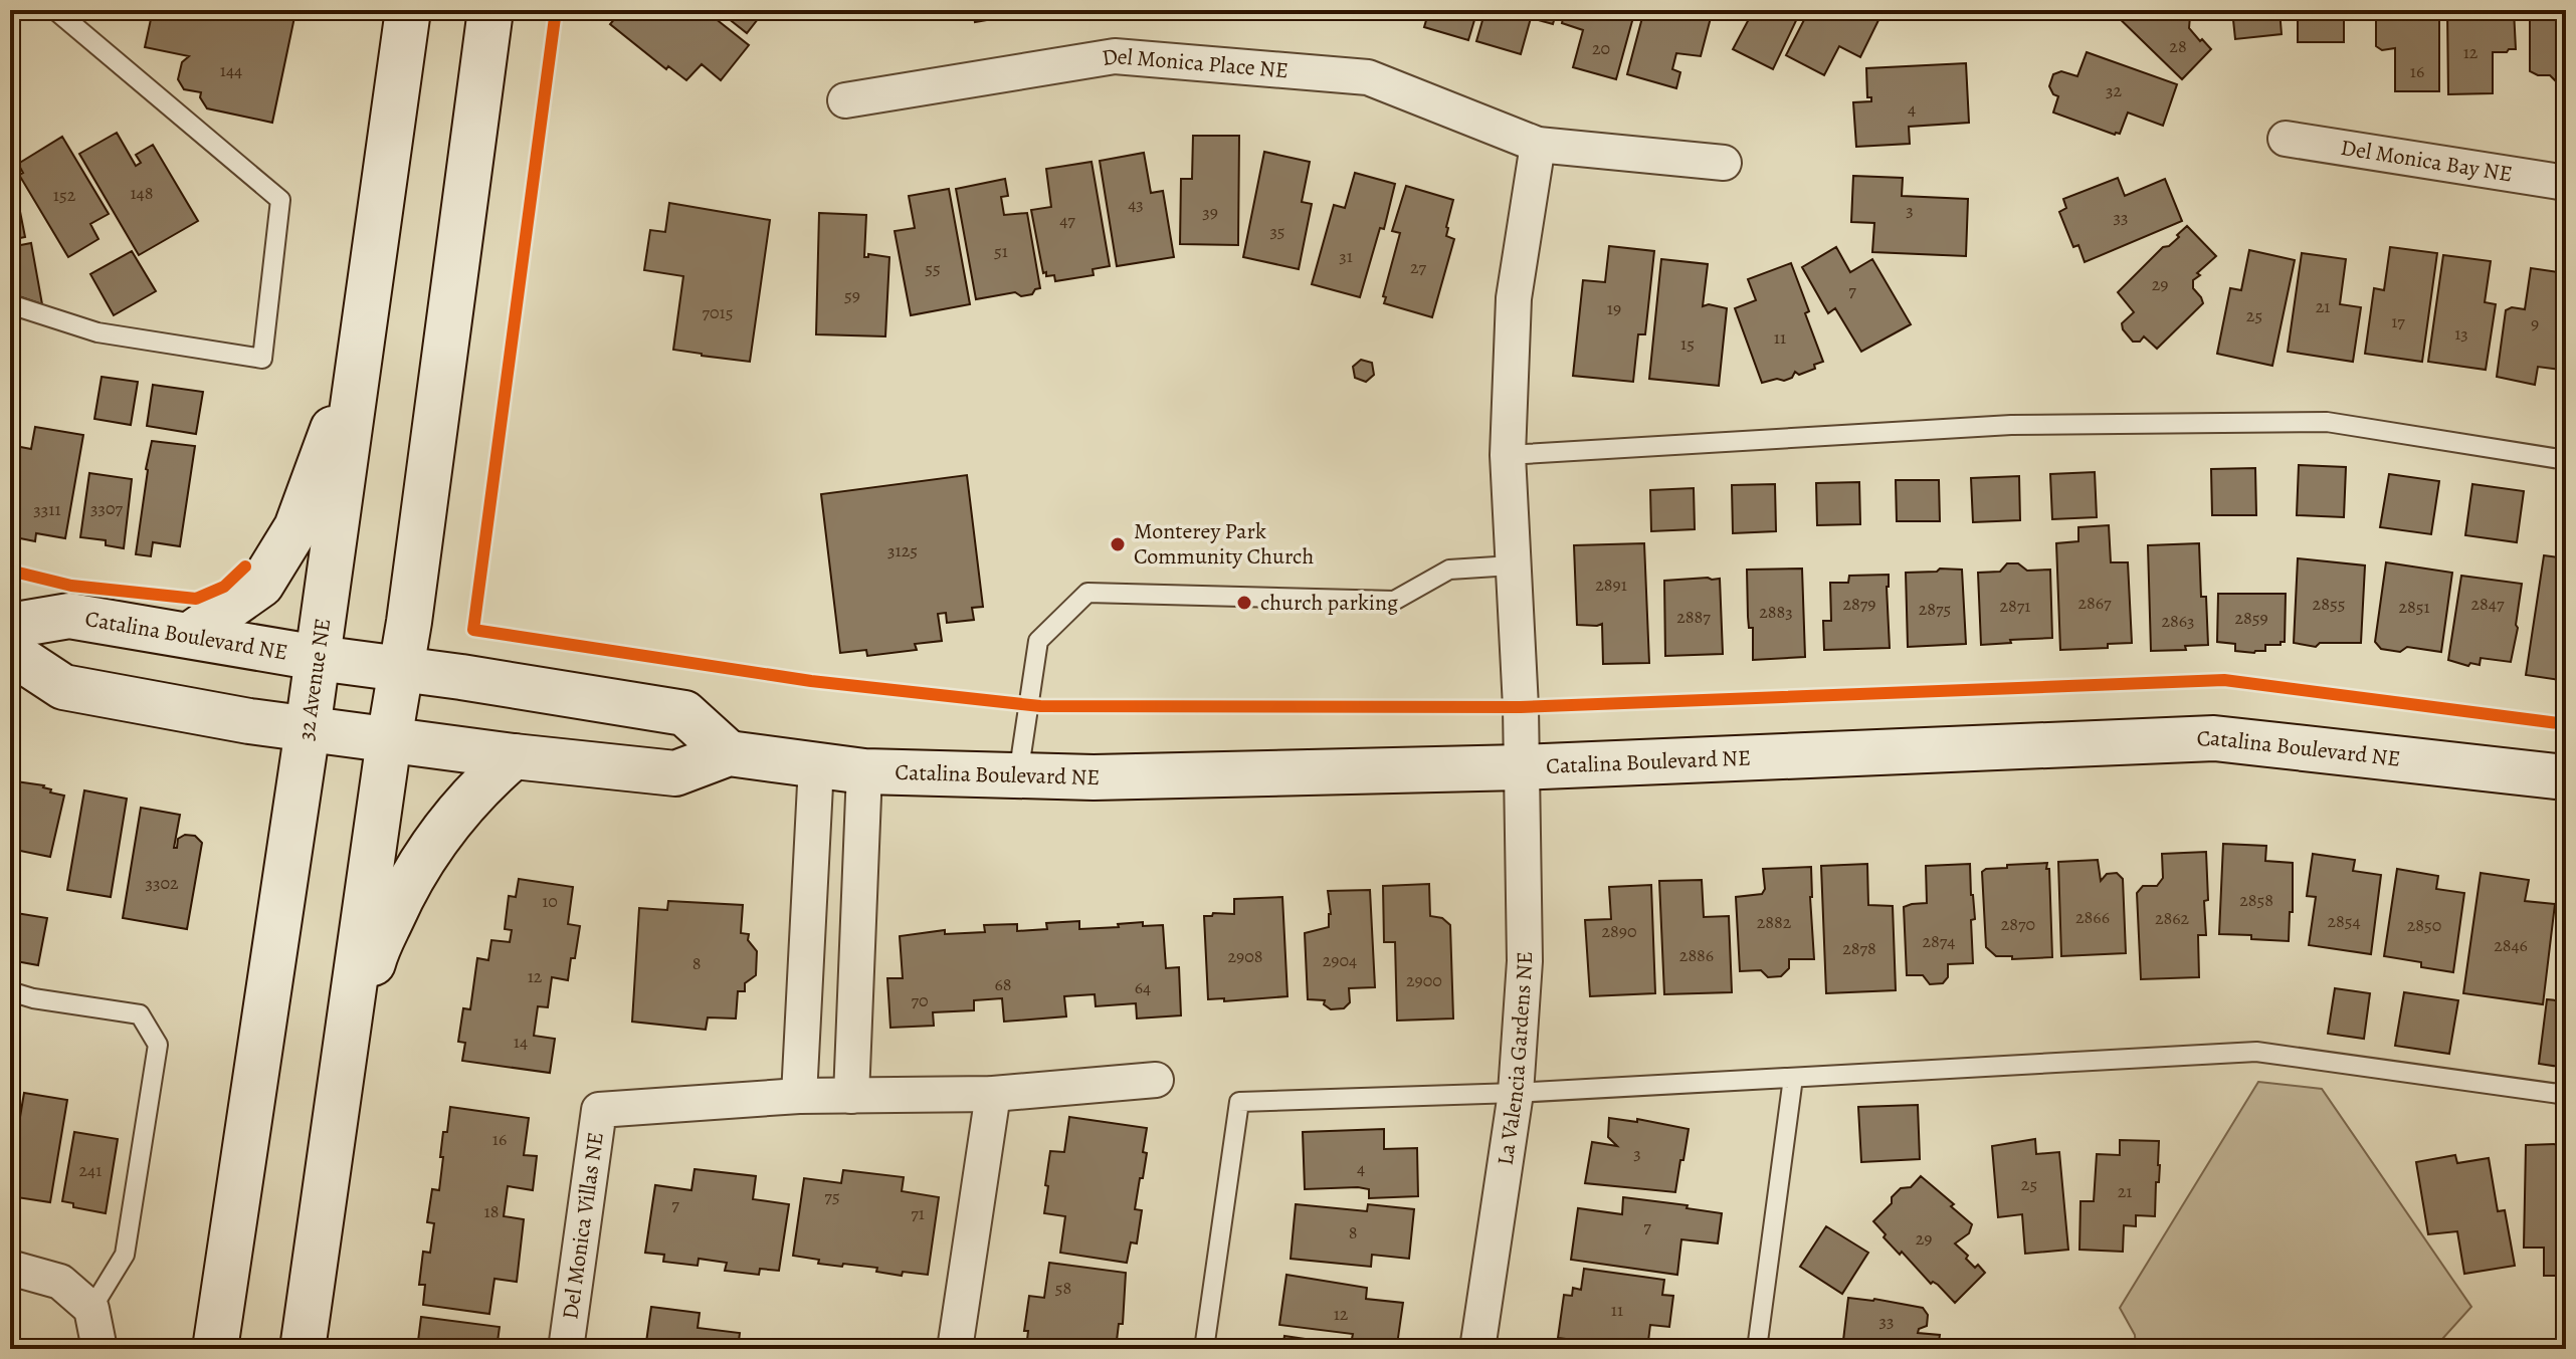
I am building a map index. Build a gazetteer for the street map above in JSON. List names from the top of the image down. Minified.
{"streets":{"street":["Del Monica Place NE","Del Monica Bay NE","Catalina Boulevard NE","32 Avenue NE","La Valencia Gardens NE","Del Monica Villas NE"]},"crossings":[["Catalina Boulevard NE","32 Avenue NE"],["Catalina Boulevard NE","La Valencia Gardens NE"]],"places":["Monterey Park Community Church","church parking"],"house_numbers":["28","20","12","144","16","32","4","148","152","43","3","39","33","47","35","51","31","27","55","29","7","59","21","19","7015","25","17","9","13","11","15","3307","3311","3125","2891","2867","2879","2855","2847","2871","2851","2875","2883","2887","2859","2863","3302","2858","10","2866","2862","2854","2882","2870","2850","2890","2874","2846","2878","2886","2908","2904","8","12","2900","68","64","70","14","16","3","4","241","25","21","75","7","18","71","7","8","29","58","11","12","33"]}
